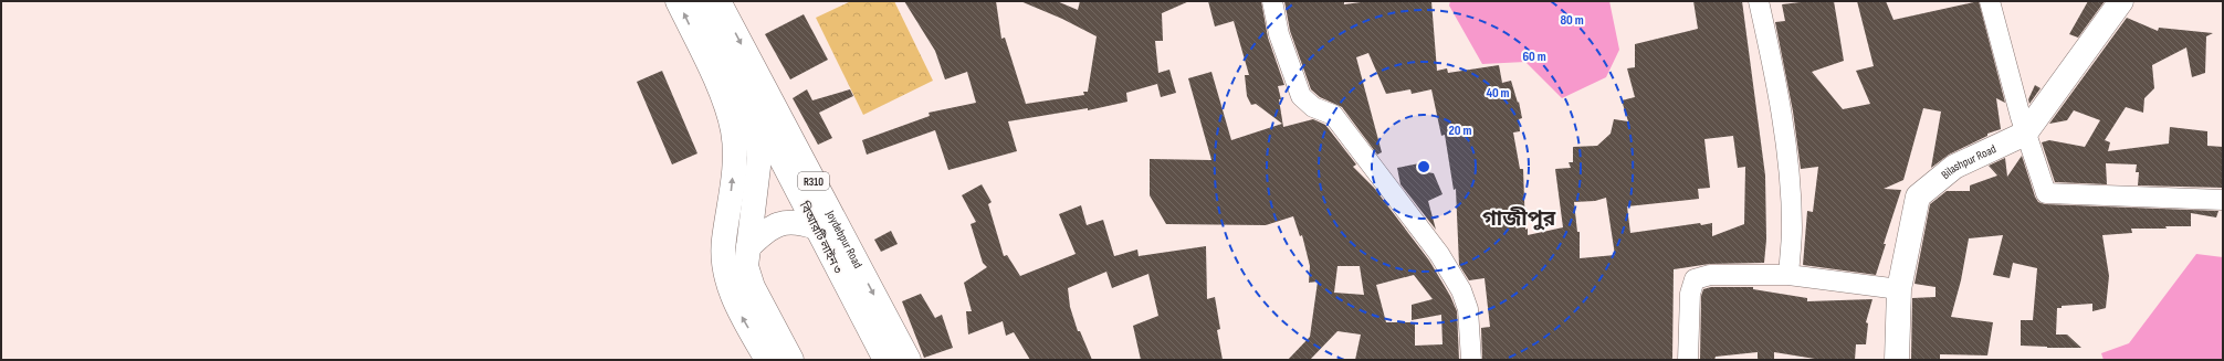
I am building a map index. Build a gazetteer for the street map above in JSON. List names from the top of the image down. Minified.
{"streets":{"main road":["Bilashpur Road","R310","বিআরটি লাইন ৩","Joydebpur Road"]},"districts":["গাজীপুর"],"rings":["80 m","60 m","40 m","20 m"]}
